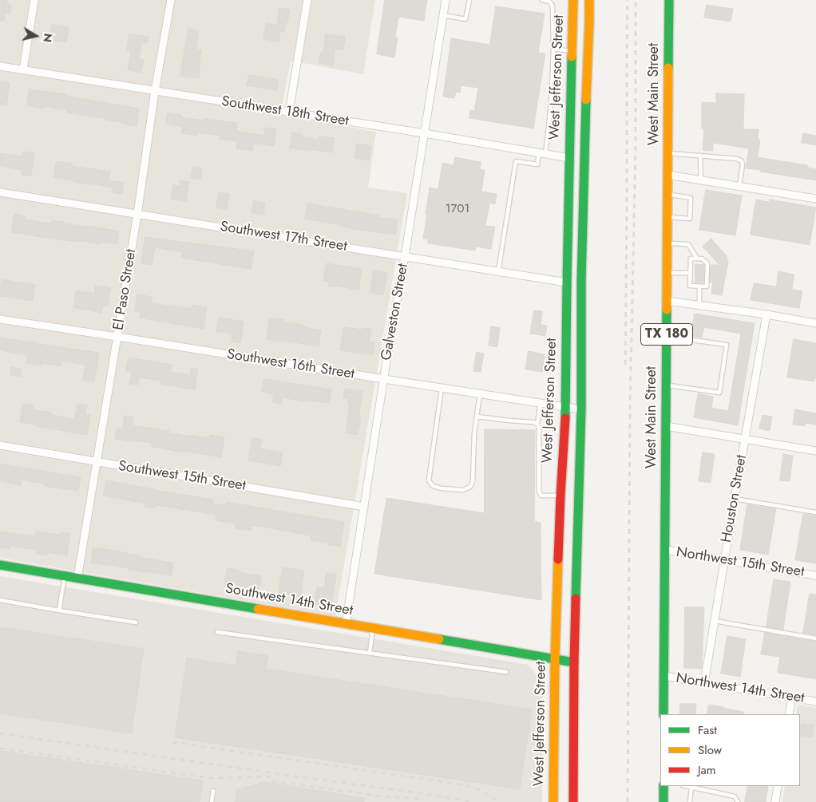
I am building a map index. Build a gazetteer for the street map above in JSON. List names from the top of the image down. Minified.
{"streets":{"main road":["West Jefferson Street","West Main Street","TX 180","Southwest 14th Street"],"street":["Southwest 18th Street","Southwest 17th Street","El Paso Street","Galveston Street","Southwest 16th Street","Southwest 15th Street","Houston Street","Northwest 15th Street","Northwest 14th Street"]},"crossings":[["West Jefferson Street","Southwest 18th Street"],["West Jefferson Street","Southwest 17th Street"],["West Jefferson Street","Southwest 16th Street"],["West Jefferson Street","Southwest 14th Street"],["West Main Street","Northwest 15th Street"],["West Main Street","Northwest 14th Street"],["Southwest 18th Street","El Paso Street"],["Southwest 18th Street","Galveston Street"],["Southwest 17th Street","El Paso Street"],["Southwest 17th Street","Galveston Street"],["El Paso Street","Southwest 16th Street"],["El Paso Street","Southwest 15th Street"],["El Paso Street","Southwest 14th Street"],["Galveston Street","Southwest 16th Street"],["Galveston Street","Southwest 15th Street"],["Galveston Street","Southwest 14th Street"],["Houston Street","Northwest 15th Street"],["Houston Street","Northwest 14th Street"]],"house_numbers":["1701"],"legend":["Fast","Slow","Jam"],"north":"right"}
